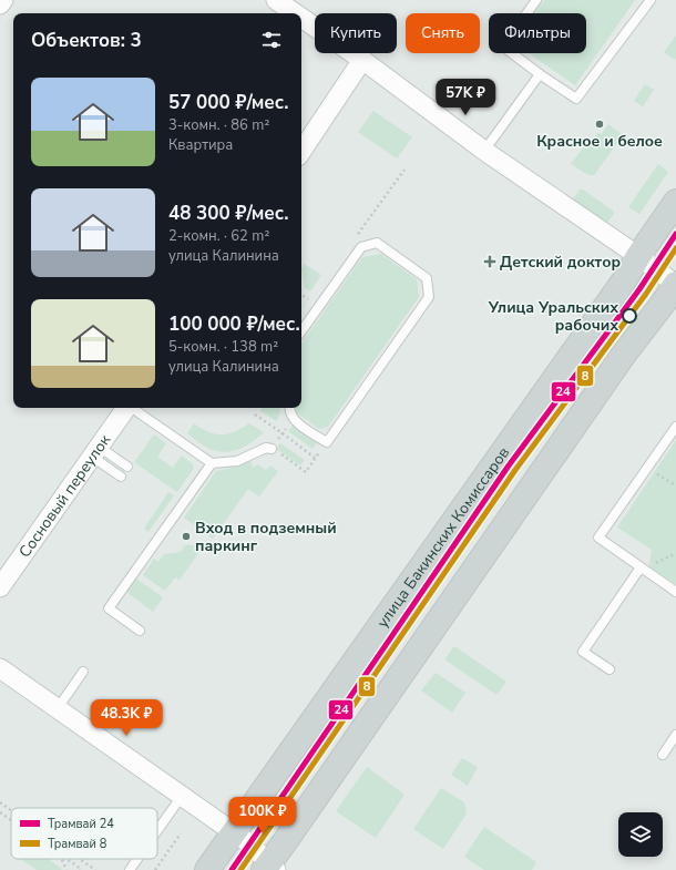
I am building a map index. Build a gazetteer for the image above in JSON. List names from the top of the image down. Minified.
{"streets":{"main road":["улица Бакинских Комиссаров"],"street":["Сосновый переулок"]},"places":{"other":["Красное и белое","Улица Уральских рабочих","Вход в подземный паркинг"],"health":["Детский доктор"]},"lines":["tram line 24","tram line 8"],"legend":["Трамвай 24","Трамвай 8"],"page":{"chip":["Купить","Снять","Фильтры"],"heading":"Объектов: 3","list":[{"name":"57 000 ₽/мес.","note":"3-комн. · 86 m² · Квартира"},{"name":"48 300 ₽/мес.","note":"2-комн. · 62 m² · улица Калинина"},{"name":"100 000 ₽/мес.","note":"5-комн. · 138 m² · улица Калинина"}],"price":["57K ₽","48.3K ₽","100K ₽"]}}
